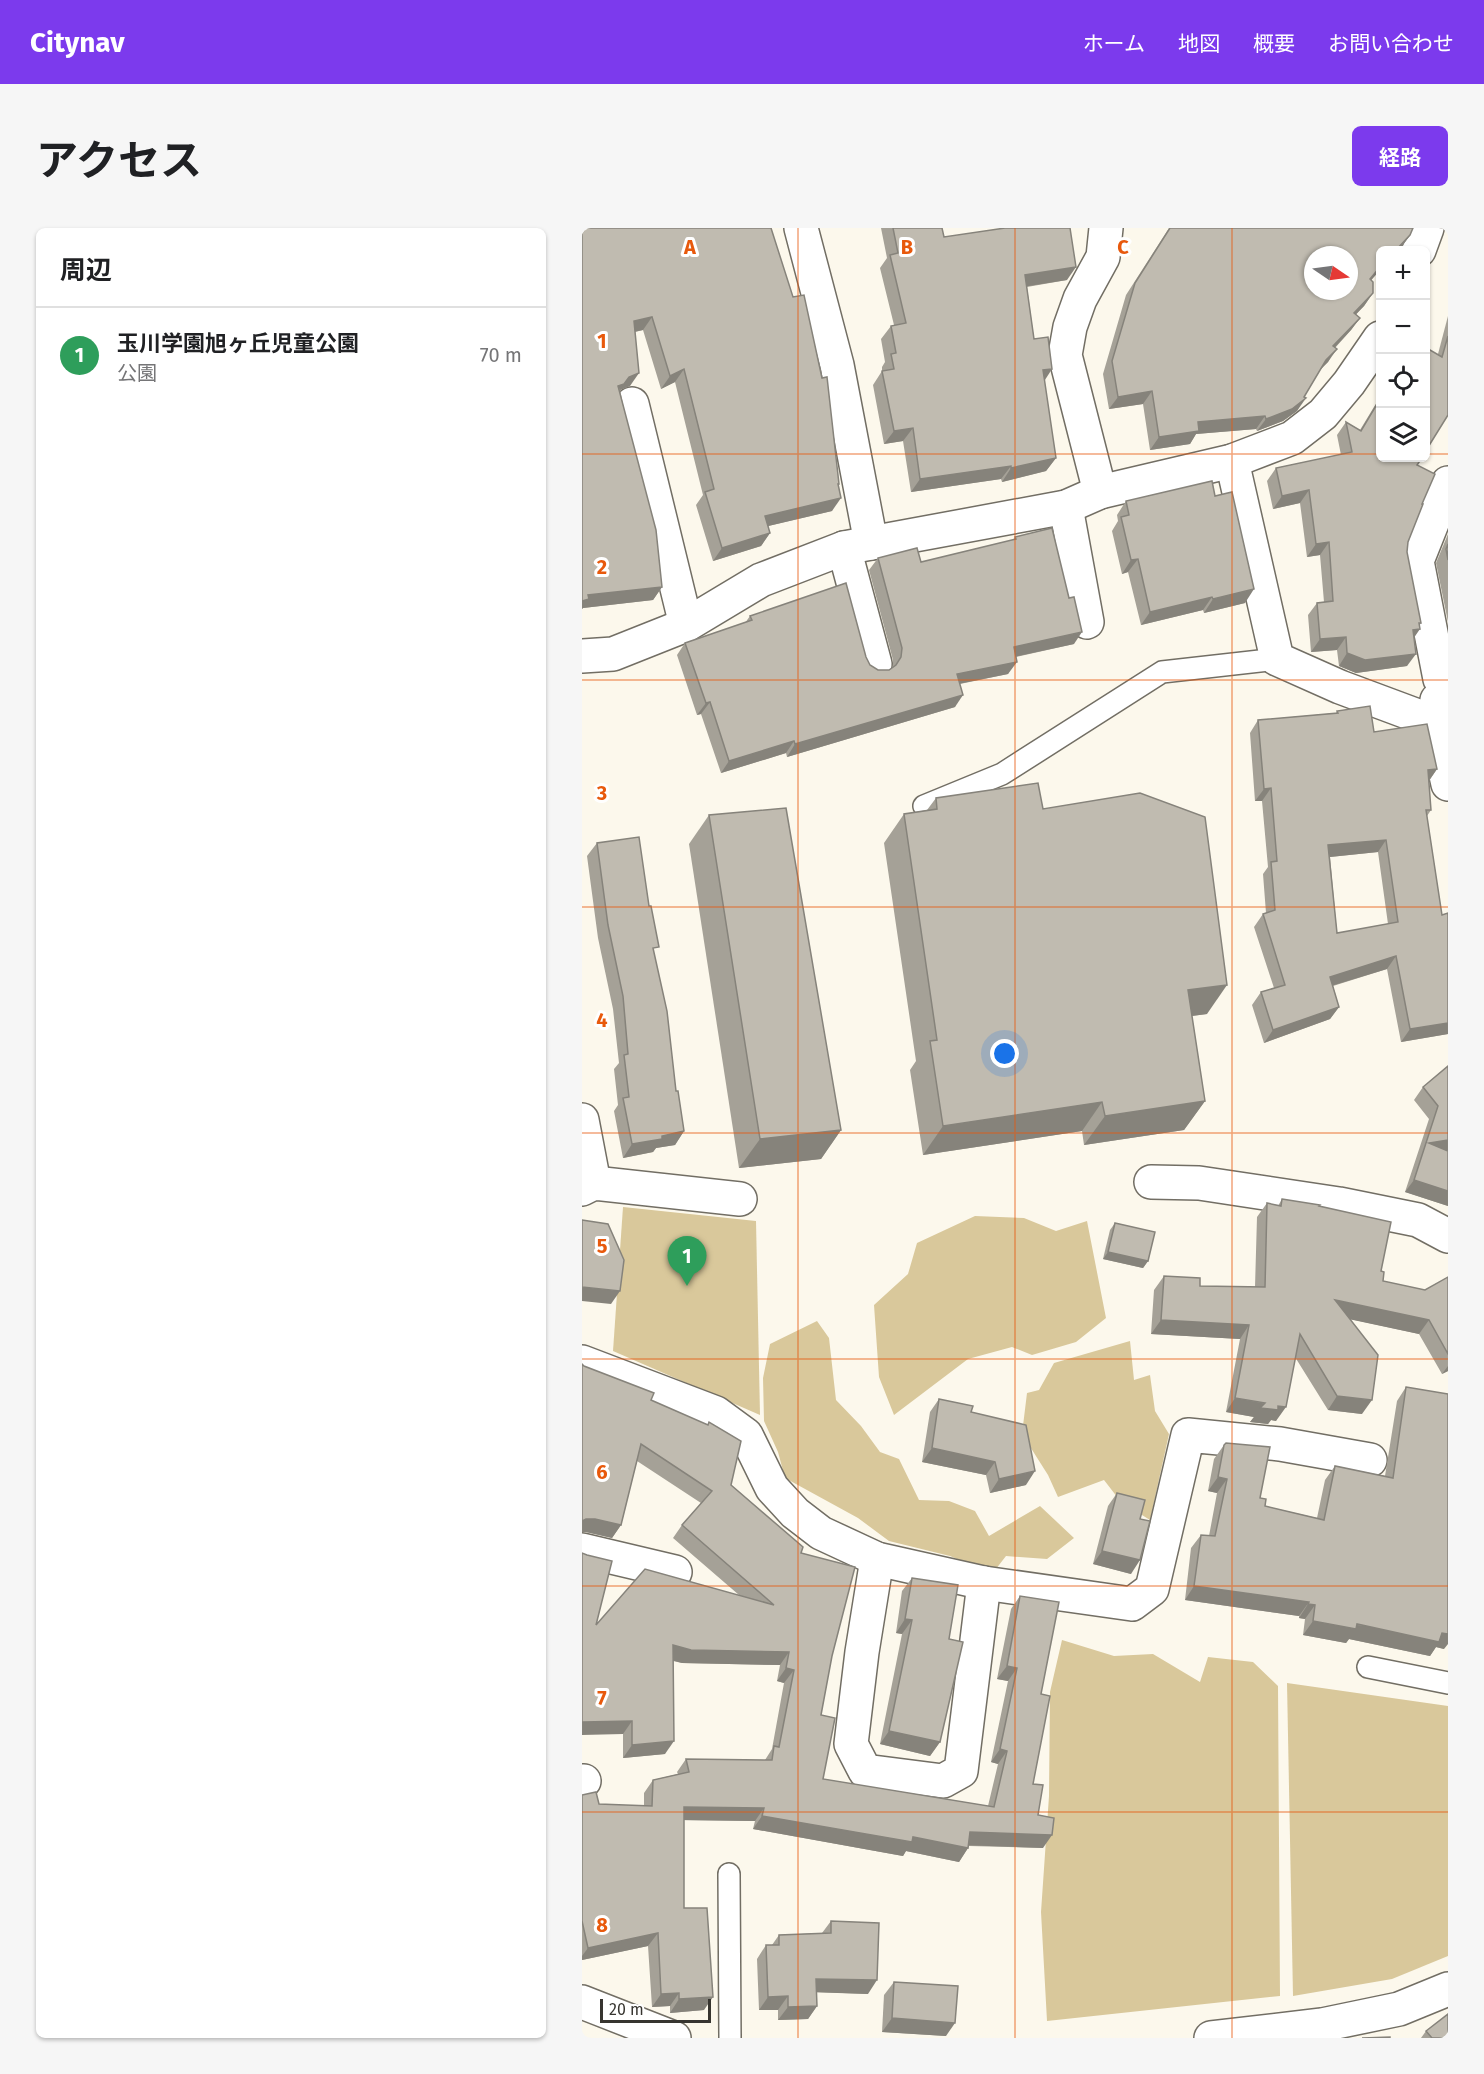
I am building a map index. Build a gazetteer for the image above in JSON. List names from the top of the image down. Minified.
{"scale_bar":"20 m","north":"right","page":{"header":"Citynav","nav":["ホーム","地図","概要","お問い合わせ"],"title":"アクセス","buttons":"経路","heading":"周辺","map_buttons":["+","−"],"list":[{"mark":"1","name":"玉川学園旭ヶ丘児童公園","note":"公園","value":"70 m"}],"pins":"1","scale":"20 m"},"grid":{"columns":["A","B","C"],"rows":["1","2","3","4","5","6","7","8"]}}
